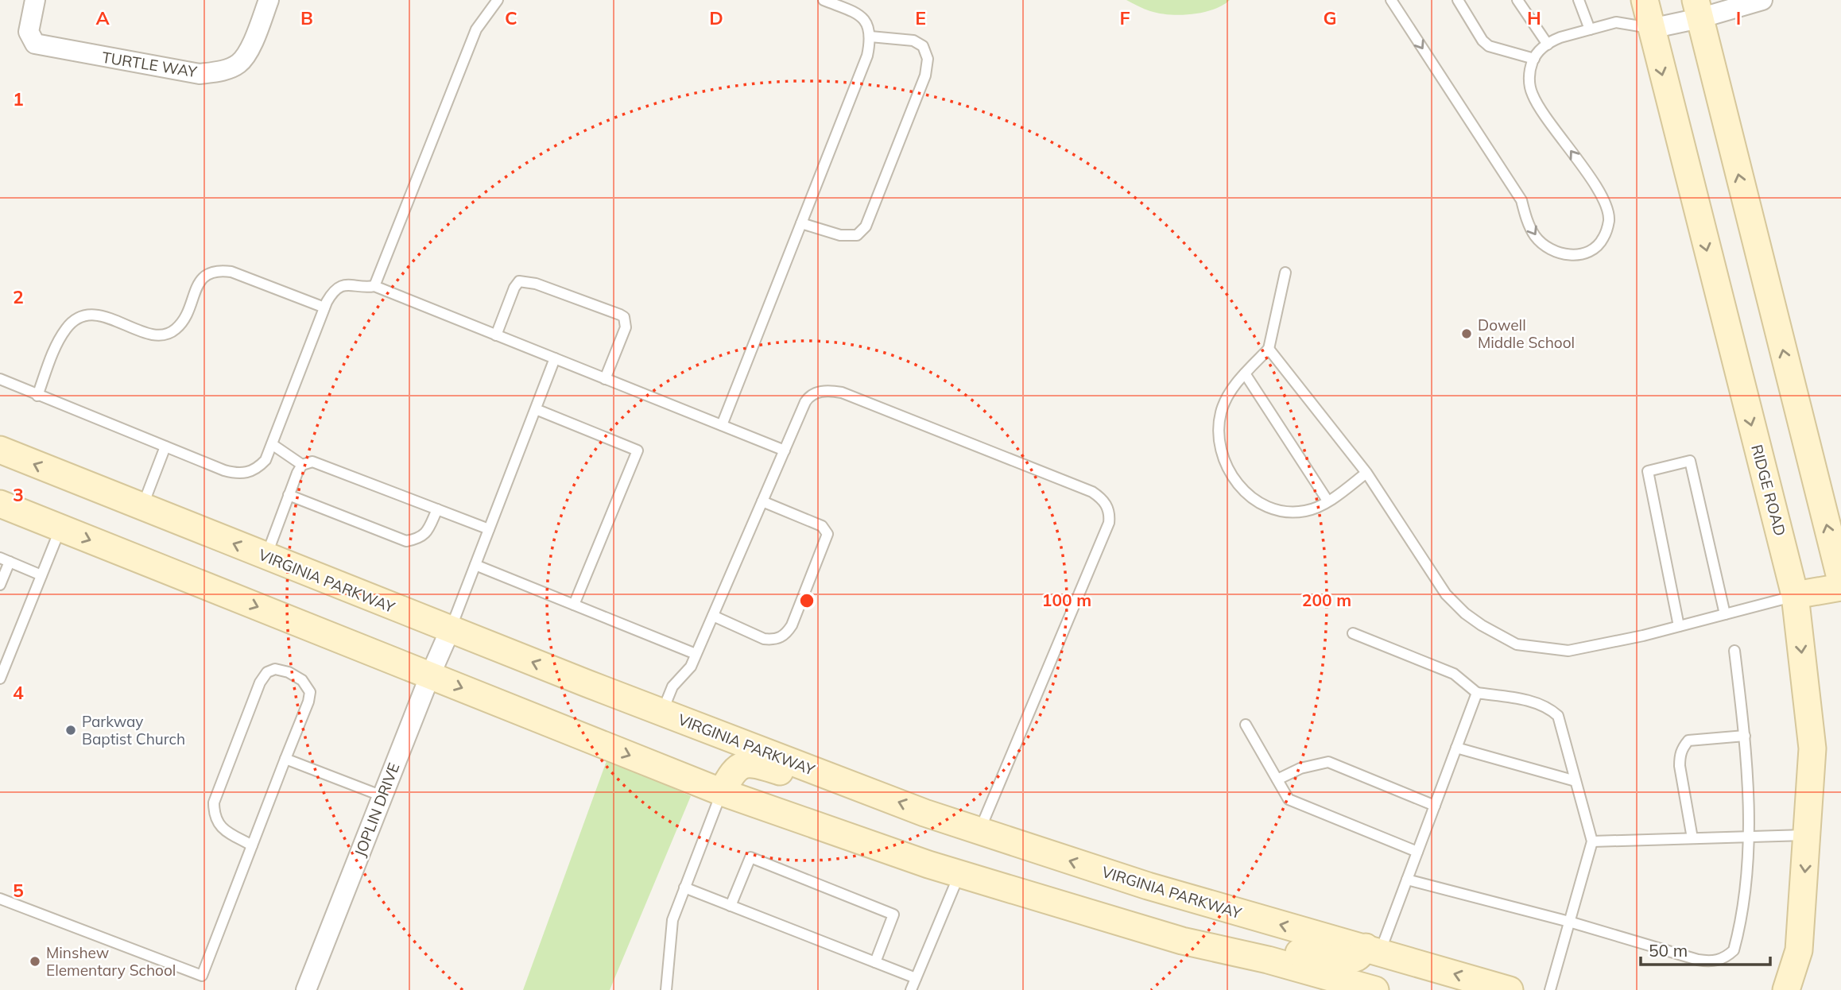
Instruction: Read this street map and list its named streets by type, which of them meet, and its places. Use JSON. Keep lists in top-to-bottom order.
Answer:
{
  "streets": {
    "main road": ["RIDGE ROAD", "VIRGINIA PARKWAY"],
    "street": ["TURTLE WAY", "JOPLIN DRIVE"]
  },
  "crossings": [
    ["VIRGINIA PARKWAY", "JOPLIN DRIVE"]
  ],
  "places": ["Dowell Middle School", "Parkway Baptist Church", "Minshew Elementary School"],
  "scale_bar": "50 m",
  "grid": {
    "columns": [
      "A",
      "B",
      "C",
      "D",
      "E",
      "F",
      "G",
      "H",
      "I"
    ],
    "rows": [
      "1",
      "2",
      "3",
      "4",
      "5"
    ]
  },
  "rings": ["100 m", "200 m"]
}
